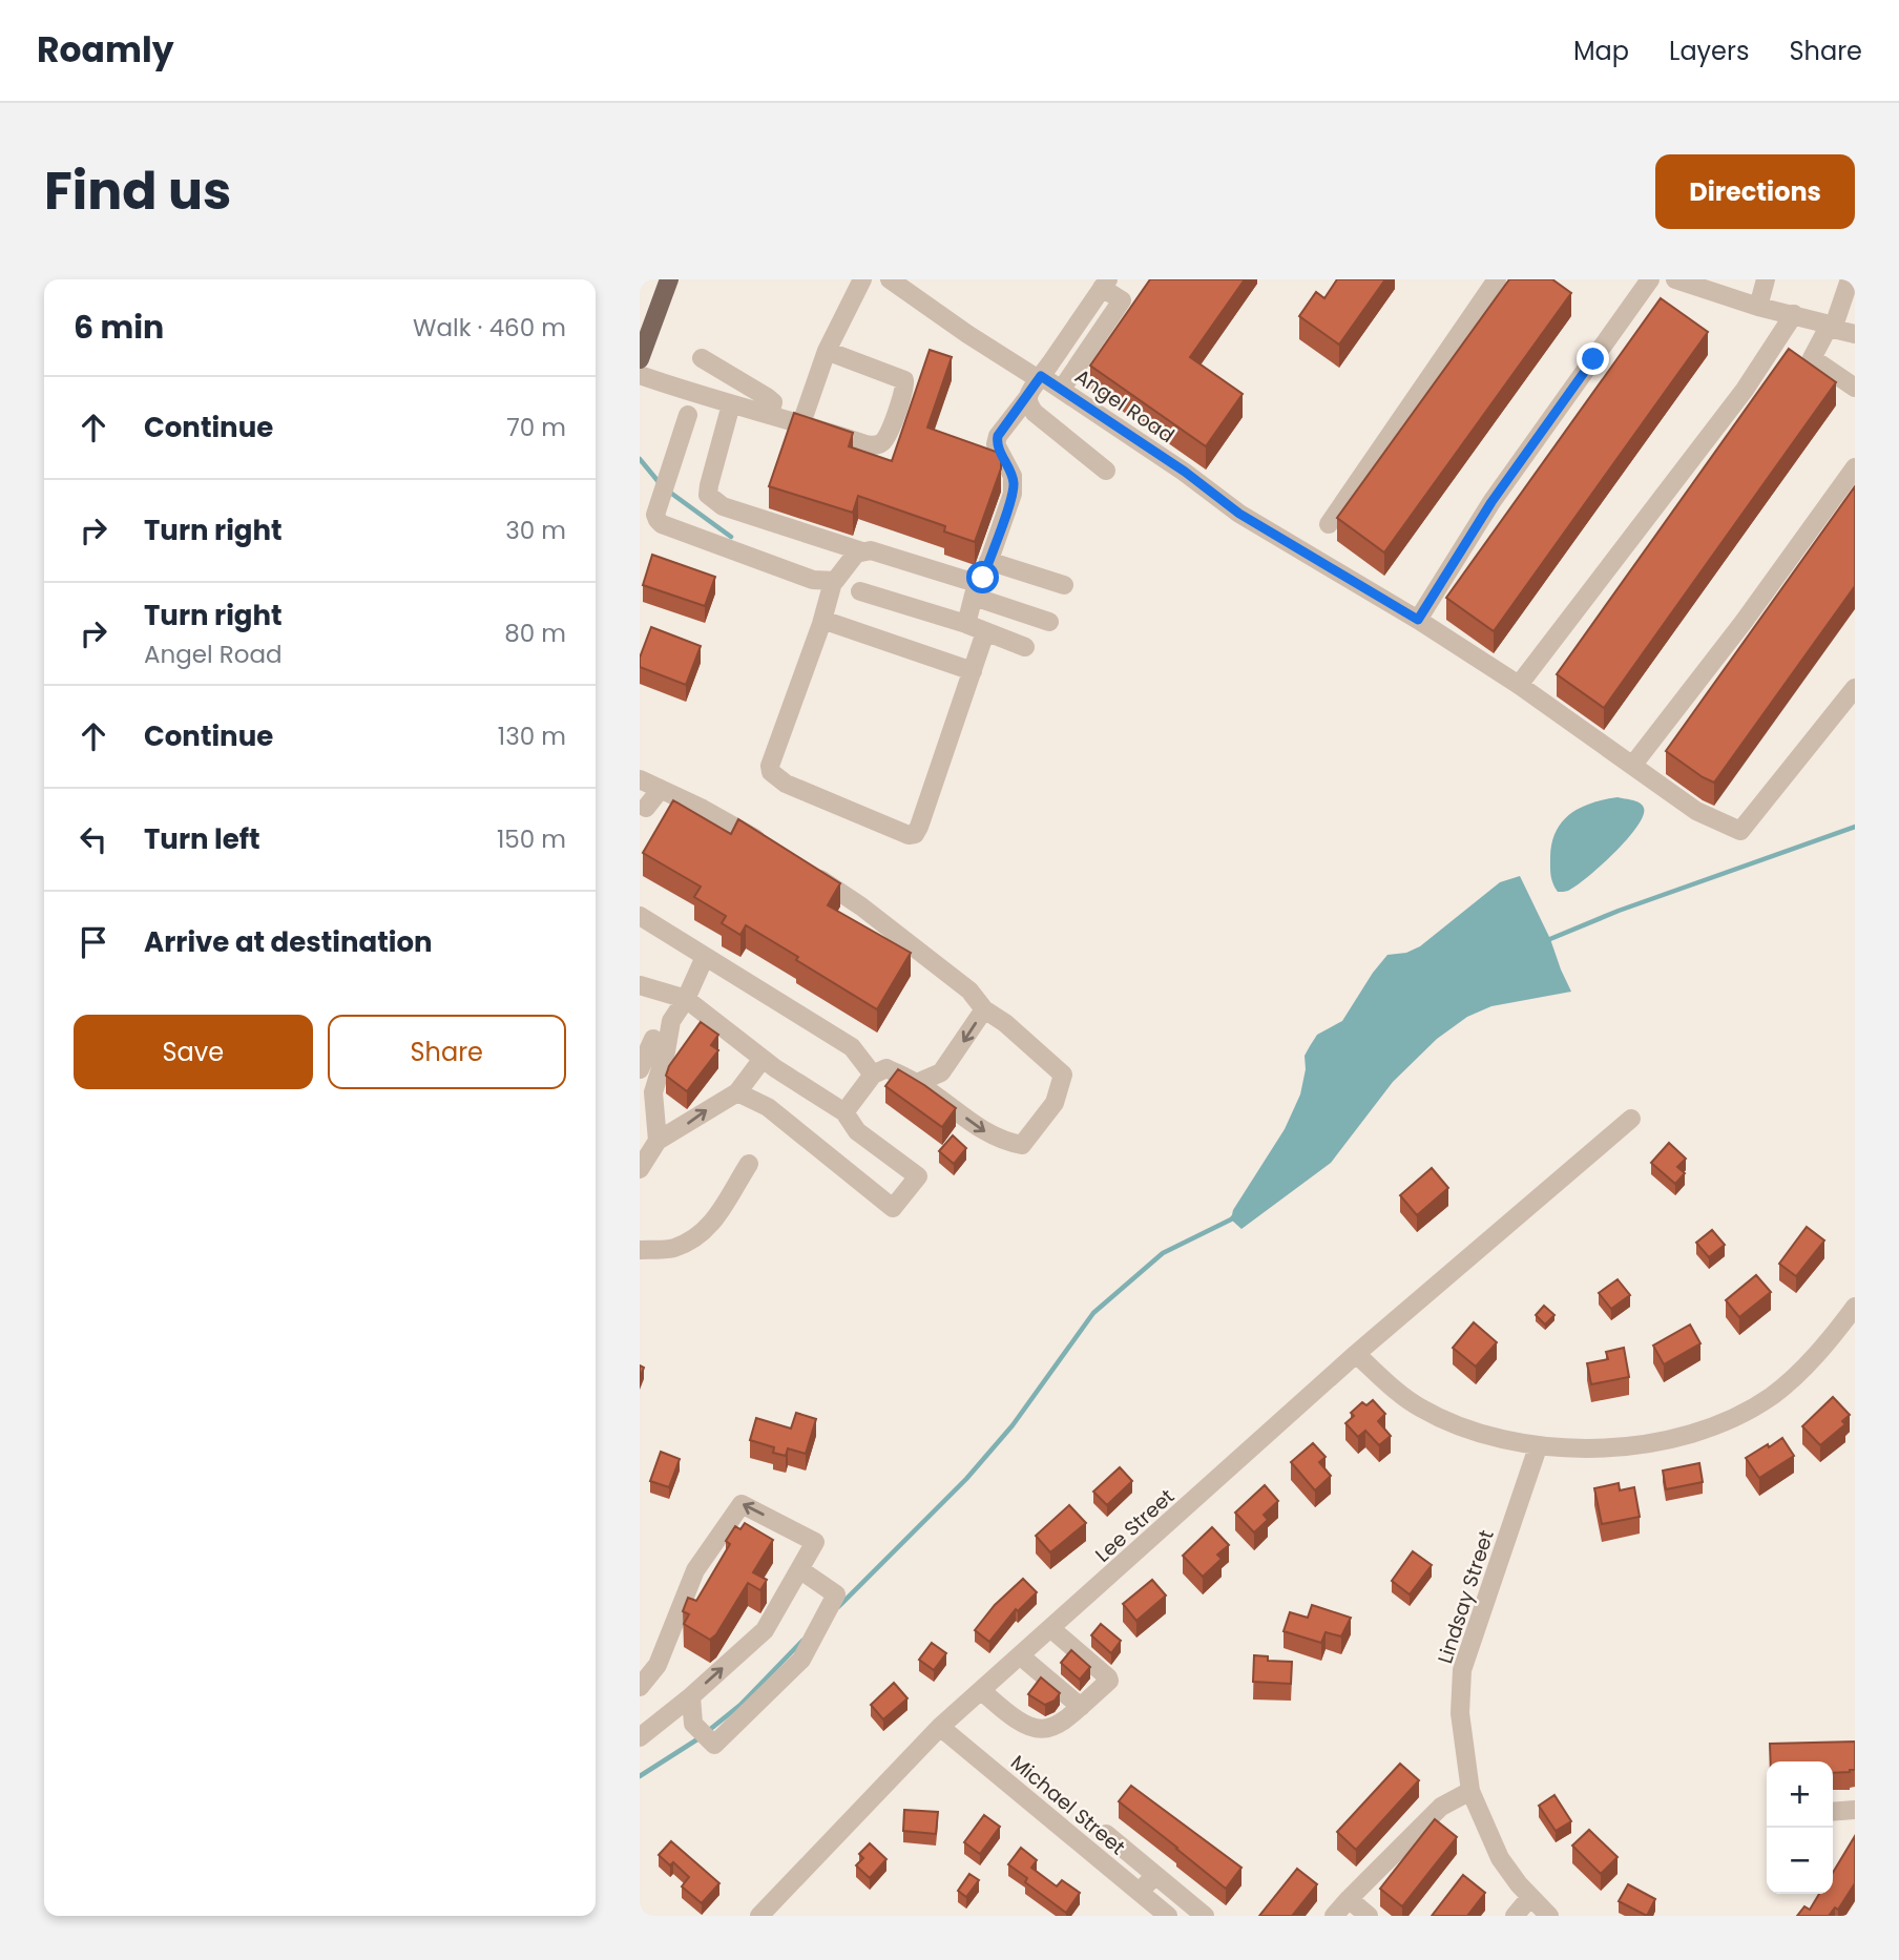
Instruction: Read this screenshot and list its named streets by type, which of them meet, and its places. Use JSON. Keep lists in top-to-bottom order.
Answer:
{
  "streets": {
    "street": [
      "Angel Road",
      "Lee Street",
      "Lindsay Street",
      "Michael Street"
    ]
  },
  "crossings": [
    ["Lee Street", "Michael Street"]
  ],
  "page": {
    "header": "Roamly",
    "nav": ["Map", "Layers", "Share"],
    "title": "Find us",
    "buttons": [
      "Directions",
      ["Save", "Share"]
    ],
    "heading": ["6 min", "Walk · 460 m"],
    "list": [
      ["Continue", "70 m"],
      ["Turn right", "30 m"],
      ["Turn right", "Angel Road", "80 m"],
      ["Continue", "130 m"],
      ["Turn left", "150 m"],
      "Arrive at destination"
    ],
    "map_buttons": ["+", "−"]
  }
}
